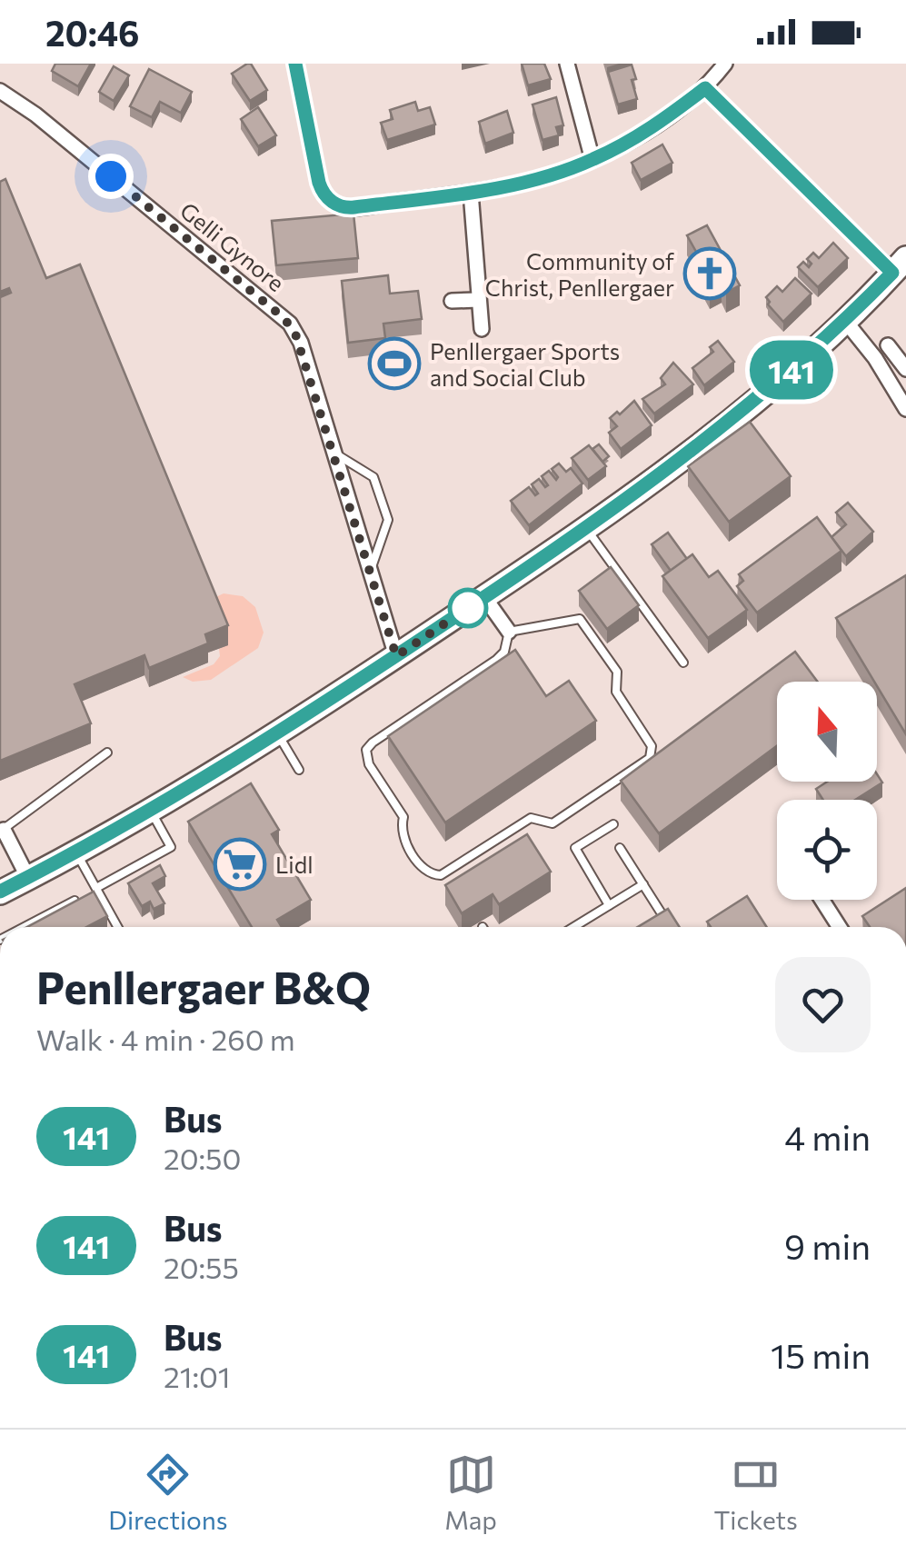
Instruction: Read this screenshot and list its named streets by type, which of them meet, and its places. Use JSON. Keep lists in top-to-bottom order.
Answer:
{
  "streets": {
    "street": ["Gelli Gynore"]
  },
  "places": {
    "church": ["Community of Christ, Penllergaer"],
    "sports": ["Penllergaer Sports and Social Club"],
    "supermarket": ["Lidl"]
  },
  "lines": ["bus line 141"],
  "north": "top",
  "page": {
    "status": "20:46",
    "on_map": "141",
    "heading": ["Penllergaer B&Q", "Walk · 4 min · 260 m"],
    "list": [
      {
        "mark": "141",
        "name": "Bus",
        "note": "20:50",
        "value": "4 min"
      },
      {
        "mark": "141",
        "name": "Bus",
        "note": "20:55",
        "value": "9 min"
      },
      {
        "mark": "141",
        "name": "Bus",
        "note": "21:01",
        "value": "15 min"
      }
    ],
    "tabs": ["Directions", "Map", "Tickets"]
  }
}
